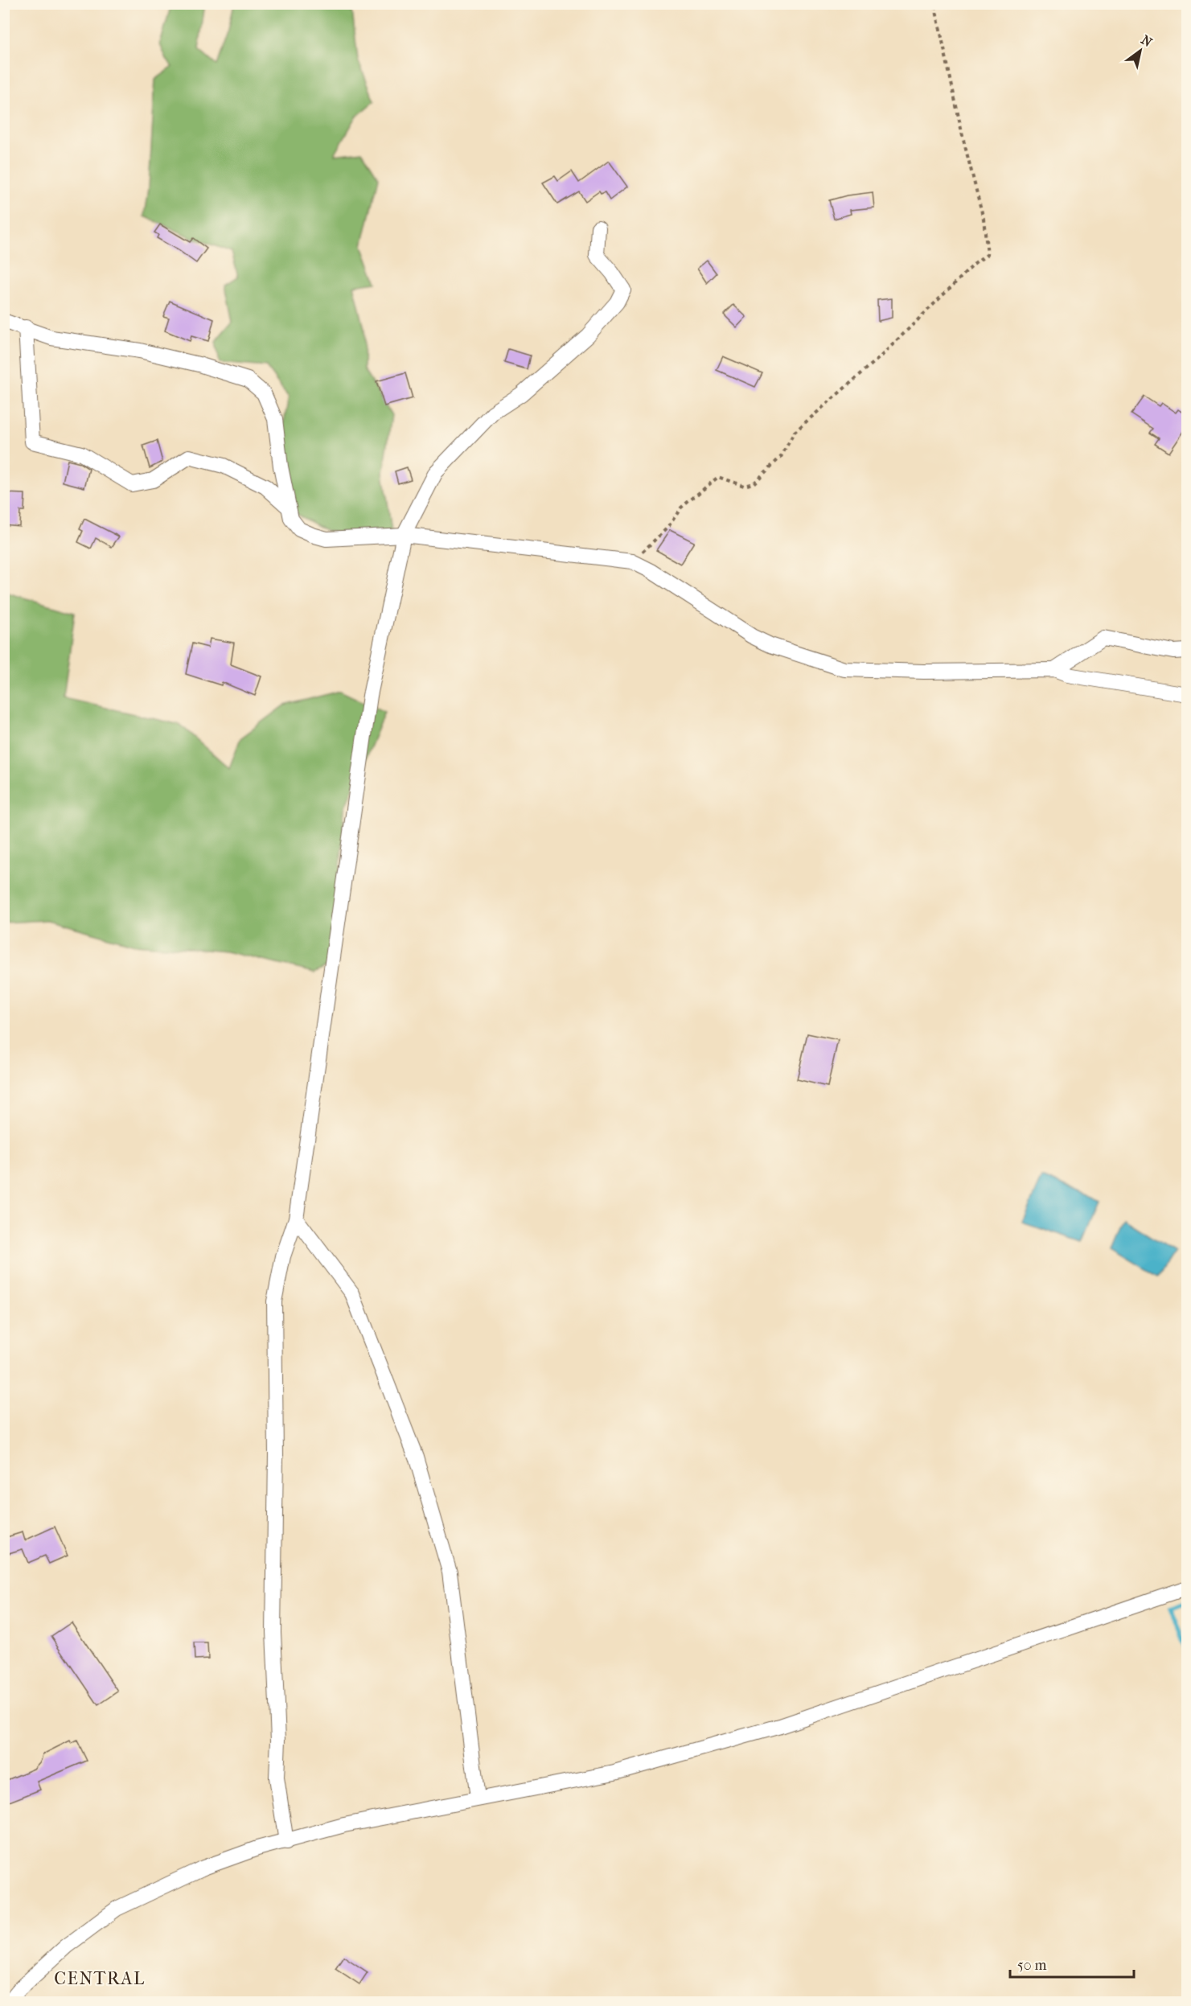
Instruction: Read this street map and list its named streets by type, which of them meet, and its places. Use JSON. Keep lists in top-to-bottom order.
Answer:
{
  "districts": ["CENTRAL"],
  "scale_bar": "50 m",
  "north": "top right"
}
